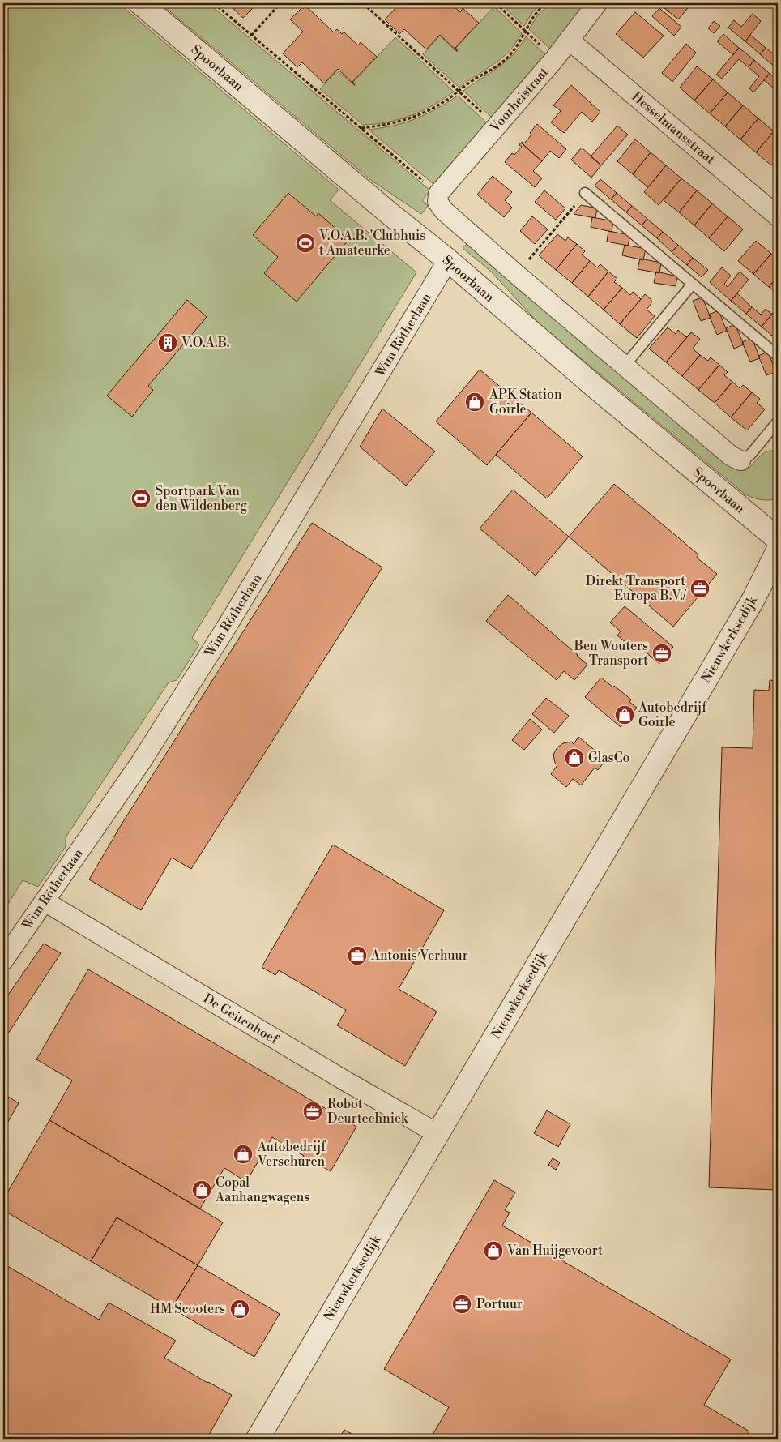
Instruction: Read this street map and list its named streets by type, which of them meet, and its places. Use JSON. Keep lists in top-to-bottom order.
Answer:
{
  "streets": {
    "street": [
      "Spoorbaan",
      "Voorheistraat",
      "Hesselmansstraat",
      "Wim Rötherlaan",
      "Nieuwkerksedijk",
      "De Geitenhoef"
    ]
  },
  "crossings": [
    ["Spoorbaan", "Wim Rötherlaan"],
    ["Voorheistraat", "Hesselmansstraat"],
    ["Wim Rötherlaan", "De Geitenhoef"],
    ["Nieuwkerksedijk", "De Geitenhoef"]
  ],
  "places": {
    "sports": ["V.O.A.B. 'Clubhuis t Amateurke", "Sportpark Van den Wildenberg"],
    "building": ["V.O.A.B."],
    "shop": [
      "APK Station Goirle",
      "Autobedrijf Goirle",
      "GlasCo",
      "Autobedrijf Verschuren",
      "Copal Aanhangwagens",
      "Van Huijgevoort",
      "HM Scooters"
    ],
    "office": [
      "Direkt Transport Europa B.V./",
      "Ben Wouters Transport",
      "Antonis Verhuur",
      "Robot Deurtechniek",
      "Portuur"
    ]
  }
}
